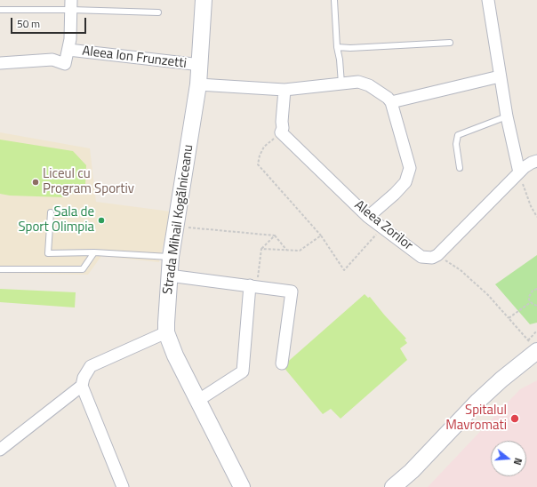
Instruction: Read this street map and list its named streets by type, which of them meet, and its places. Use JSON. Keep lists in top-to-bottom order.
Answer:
{
  "streets": {
    "street": ["Aleea Ion Frunzetti", "Strada Mihail Kogălniceanu", "Aleea Zorilor"]
  },
  "crossings": [
    ["Aleea Ion Frunzetti", "Strada Mihail Kogălniceanu"]
  ],
  "places": ["Liceul cu Program Sportiv", "Sala de Sport Olimpia", "Spitalul Mavromati"],
  "scale_bar": "50 m",
  "north": "right"
}
